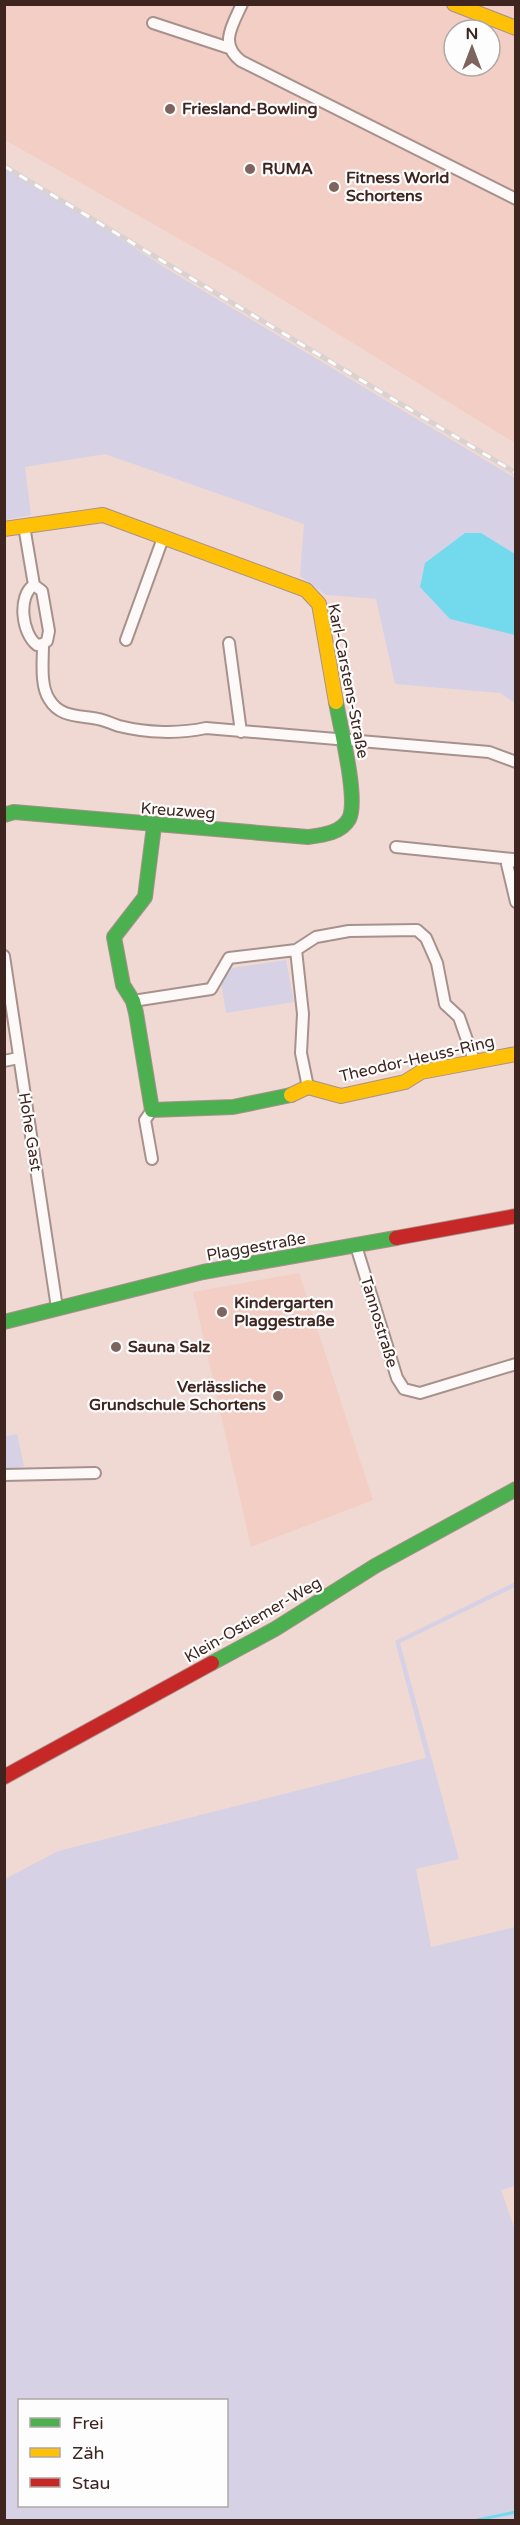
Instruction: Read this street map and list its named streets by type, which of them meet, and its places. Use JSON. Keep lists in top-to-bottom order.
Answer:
{
  "streets": {
    "street": [
      "Karl-Carstens-Straße",
      "Kreuzweg",
      "Theodor-Heuss-Ring",
      "Hohe Gast",
      "Plaggestraße",
      "Tannostraße",
      "Klein-Ostiemer-Weg"
    ]
  },
  "crossings": [
    ["Karl-Carstens-Straße", "Kreuzweg"],
    ["Hohe Gast", "Plaggestraße"],
    ["Plaggestraße", "Tannostraße"]
  ],
  "places": [
    "Friesland-Bowling",
    "RUMA",
    "Fitness World Schortens",
    "Kindergarten Plaggestraße",
    "Sauna Salz",
    "Verlässliche Grundschule Schortens"
  ],
  "legend": ["Frei", "Zäh", "Stau"],
  "north": "top"
}
